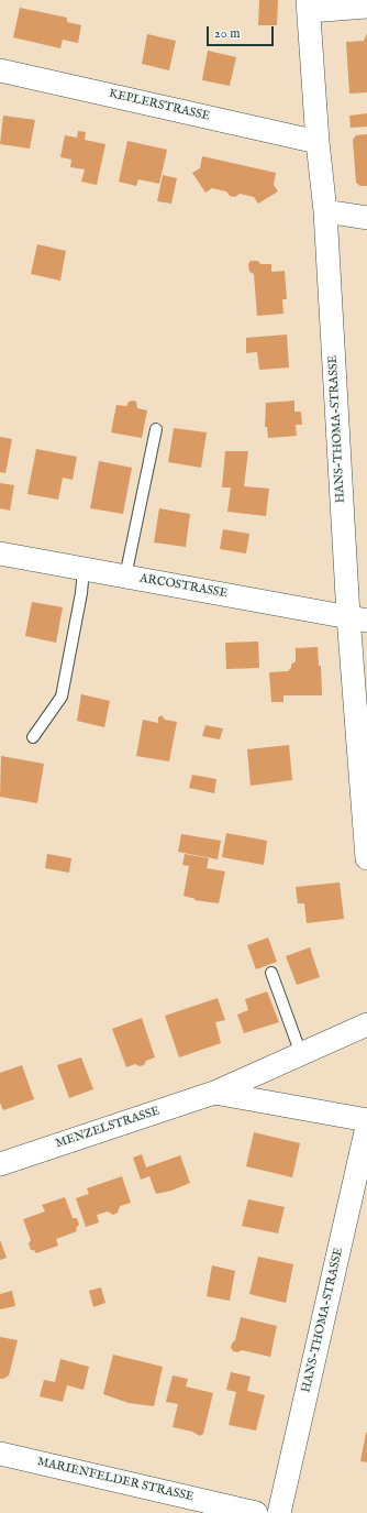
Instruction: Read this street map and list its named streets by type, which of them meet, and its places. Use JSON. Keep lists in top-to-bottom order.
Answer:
{
  "streets": {
    "street": [
      "KEPLERSTRASSE",
      "HANS-THOMA-STRASSE",
      "ARCOSTRASSE",
      "MENZELSTRASSE",
      "MARIENFELDER STRASSE"
    ]
  },
  "crossings": [
    ["KEPLERSTRASSE", "HANS-THOMA-STRASSE"],
    ["HANS-THOMA-STRASSE", "ARCOSTRASSE"]
  ],
  "scale_bar": "20 m"
}
